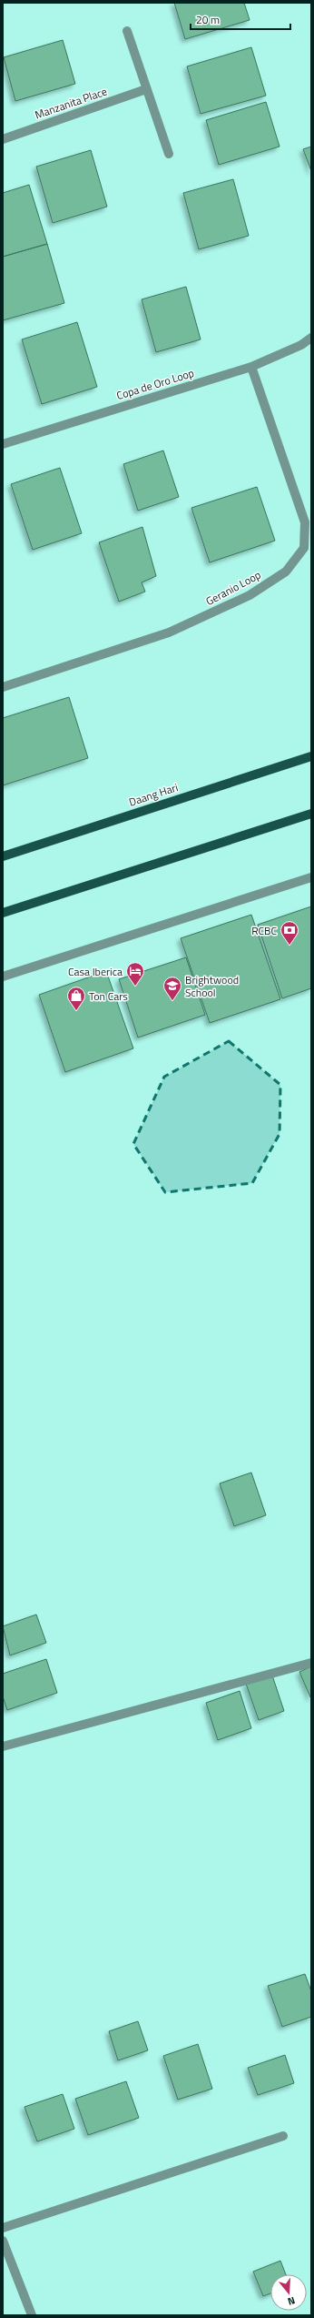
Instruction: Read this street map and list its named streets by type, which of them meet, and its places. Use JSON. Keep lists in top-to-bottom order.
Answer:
{
  "streets": {
    "main road": ["Daang Hari"],
    "street": ["Manzanita Place", "Copa de Oro Loop", "Geranio Loop"]
  },
  "crossings": [
    ["Copa de Oro Loop", "Geranio Loop"]
  ],
  "places": {
    "bank": ["RCBC"],
    "hotel": ["Casa Iberica"],
    "school or university": ["Brightwood School"],
    "shop": ["Ton Cars"]
  },
  "scale_bar": "20 m",
  "north": "bottom"
}
